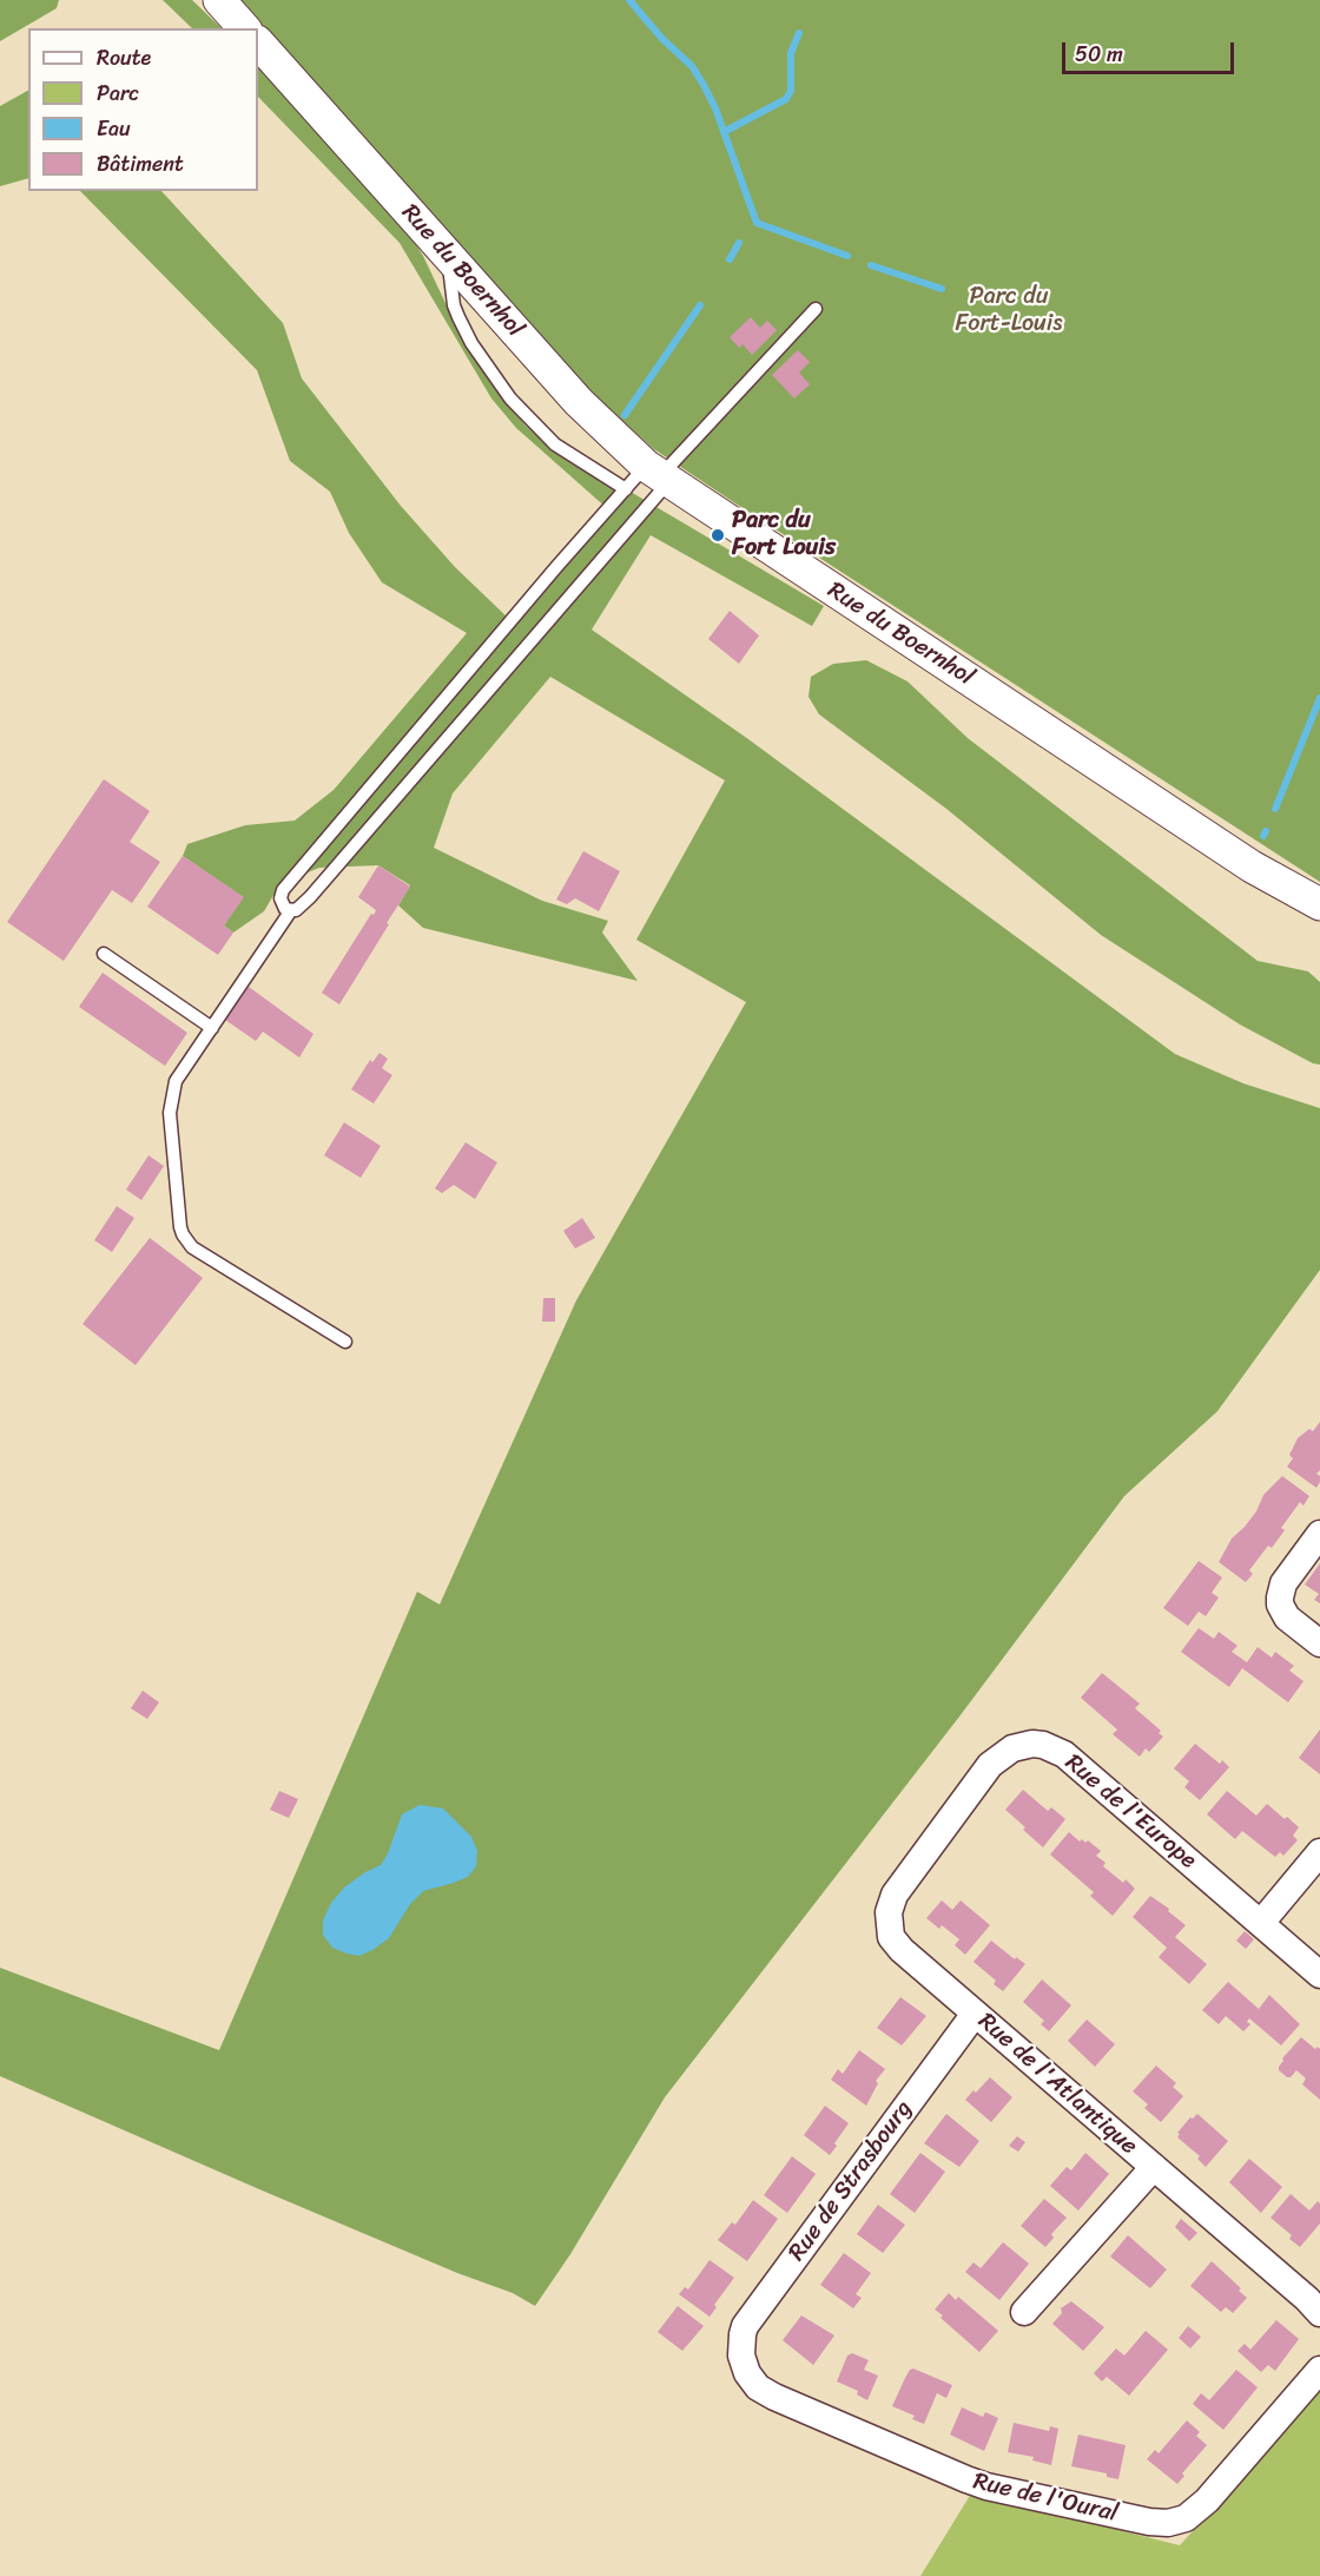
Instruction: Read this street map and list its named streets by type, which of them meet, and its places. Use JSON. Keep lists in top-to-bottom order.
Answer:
{
  "streets": {
    "street": [
      "Rue du Boernhol",
      "Rue de l'Europe",
      "Rue de l'Atlantique",
      "Rue de Strasbourg",
      "Rue de l'Oural"
    ]
  },
  "crossings": [
    ["Rue de l'Europe", "Rue de l'Atlantique"],
    ["Rue de l'Atlantique", "Rue de Strasbourg"],
    ["Rue de Strasbourg", "Rue de l'Oural"]
  ],
  "parks": ["Parc du Fort-Louis"],
  "places": ["Parc du Fort Louis"],
  "legend": [
    "Route",
    "Parc",
    "Eau",
    "Bâtiment"
  ],
  "scale_bar": "50 m"
}
